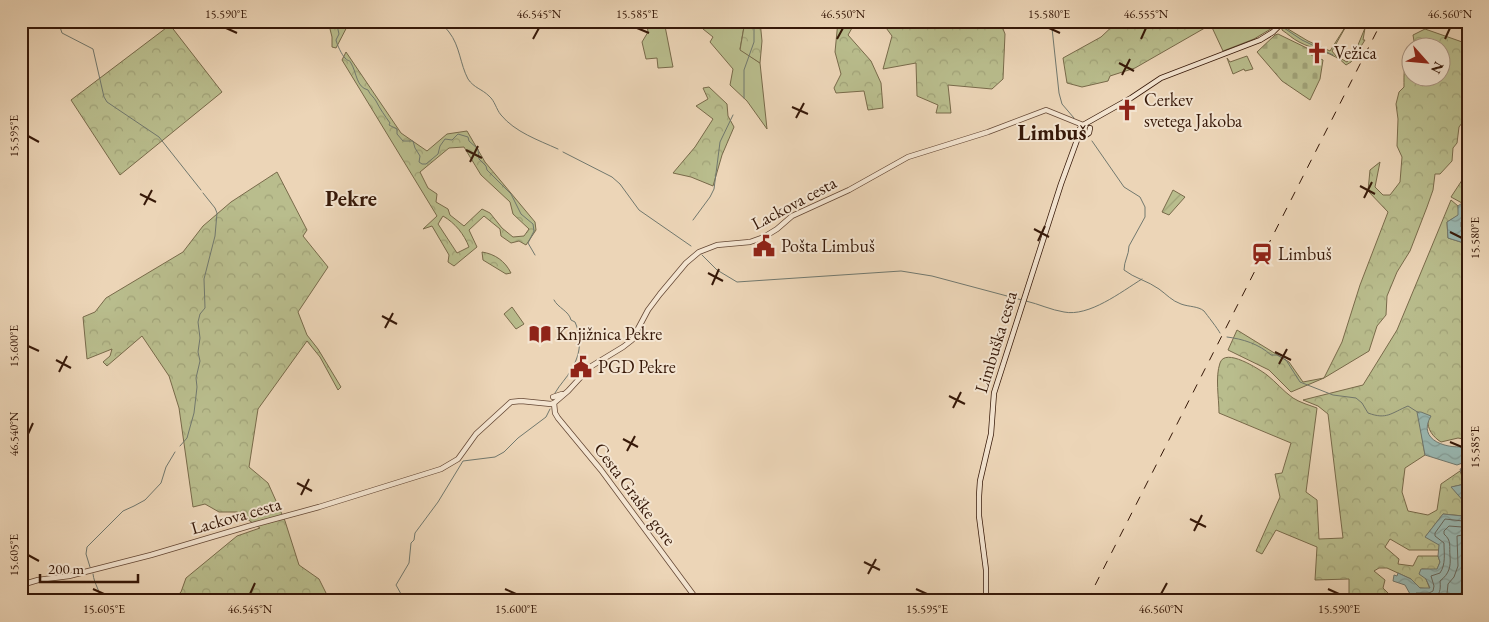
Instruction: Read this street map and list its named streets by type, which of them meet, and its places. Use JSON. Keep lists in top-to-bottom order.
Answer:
{
  "streets": {
    "street": ["Lackova cesta", "Limbuška cesta", "Cesta Graške gore"]
  },
  "crossings": [
    ["Lackova cesta", "Cesta Graške gore"]
  ],
  "districts": ["Limbuš", "Pekre"],
  "places": {
    "church": ["Vežica", "Cerkev svetega Jakoba"],
    "public building": ["Pošta Limbuš", "PGD Pekre"],
    "station": ["Limbuš"],
    "library": ["Knjižnica Pekre"]
  },
  "scale_bar": "200 m",
  "north": "bottom right",
  "coordinates": [
    "15.590°E",
    "46.545°N",
    "15.585°E",
    "46.550°N",
    "15.580°E",
    "46.555°N",
    "46.560°N",
    "15.595°E",
    "15.600°E",
    "46.540°N",
    "15.605°E"
  ]
}
